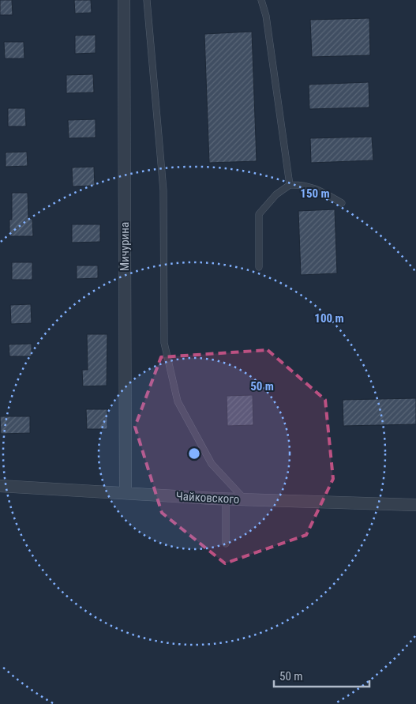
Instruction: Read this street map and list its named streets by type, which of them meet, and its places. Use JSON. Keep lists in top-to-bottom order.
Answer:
{
  "streets": {
    "street": ["Мичурина", "Чайковского"]
  },
  "crossings": [
    ["Мичурина", "Чайковского"]
  ],
  "scale_bar": "50 m",
  "rings": ["150 m", "100 m", "50 m"]
}
